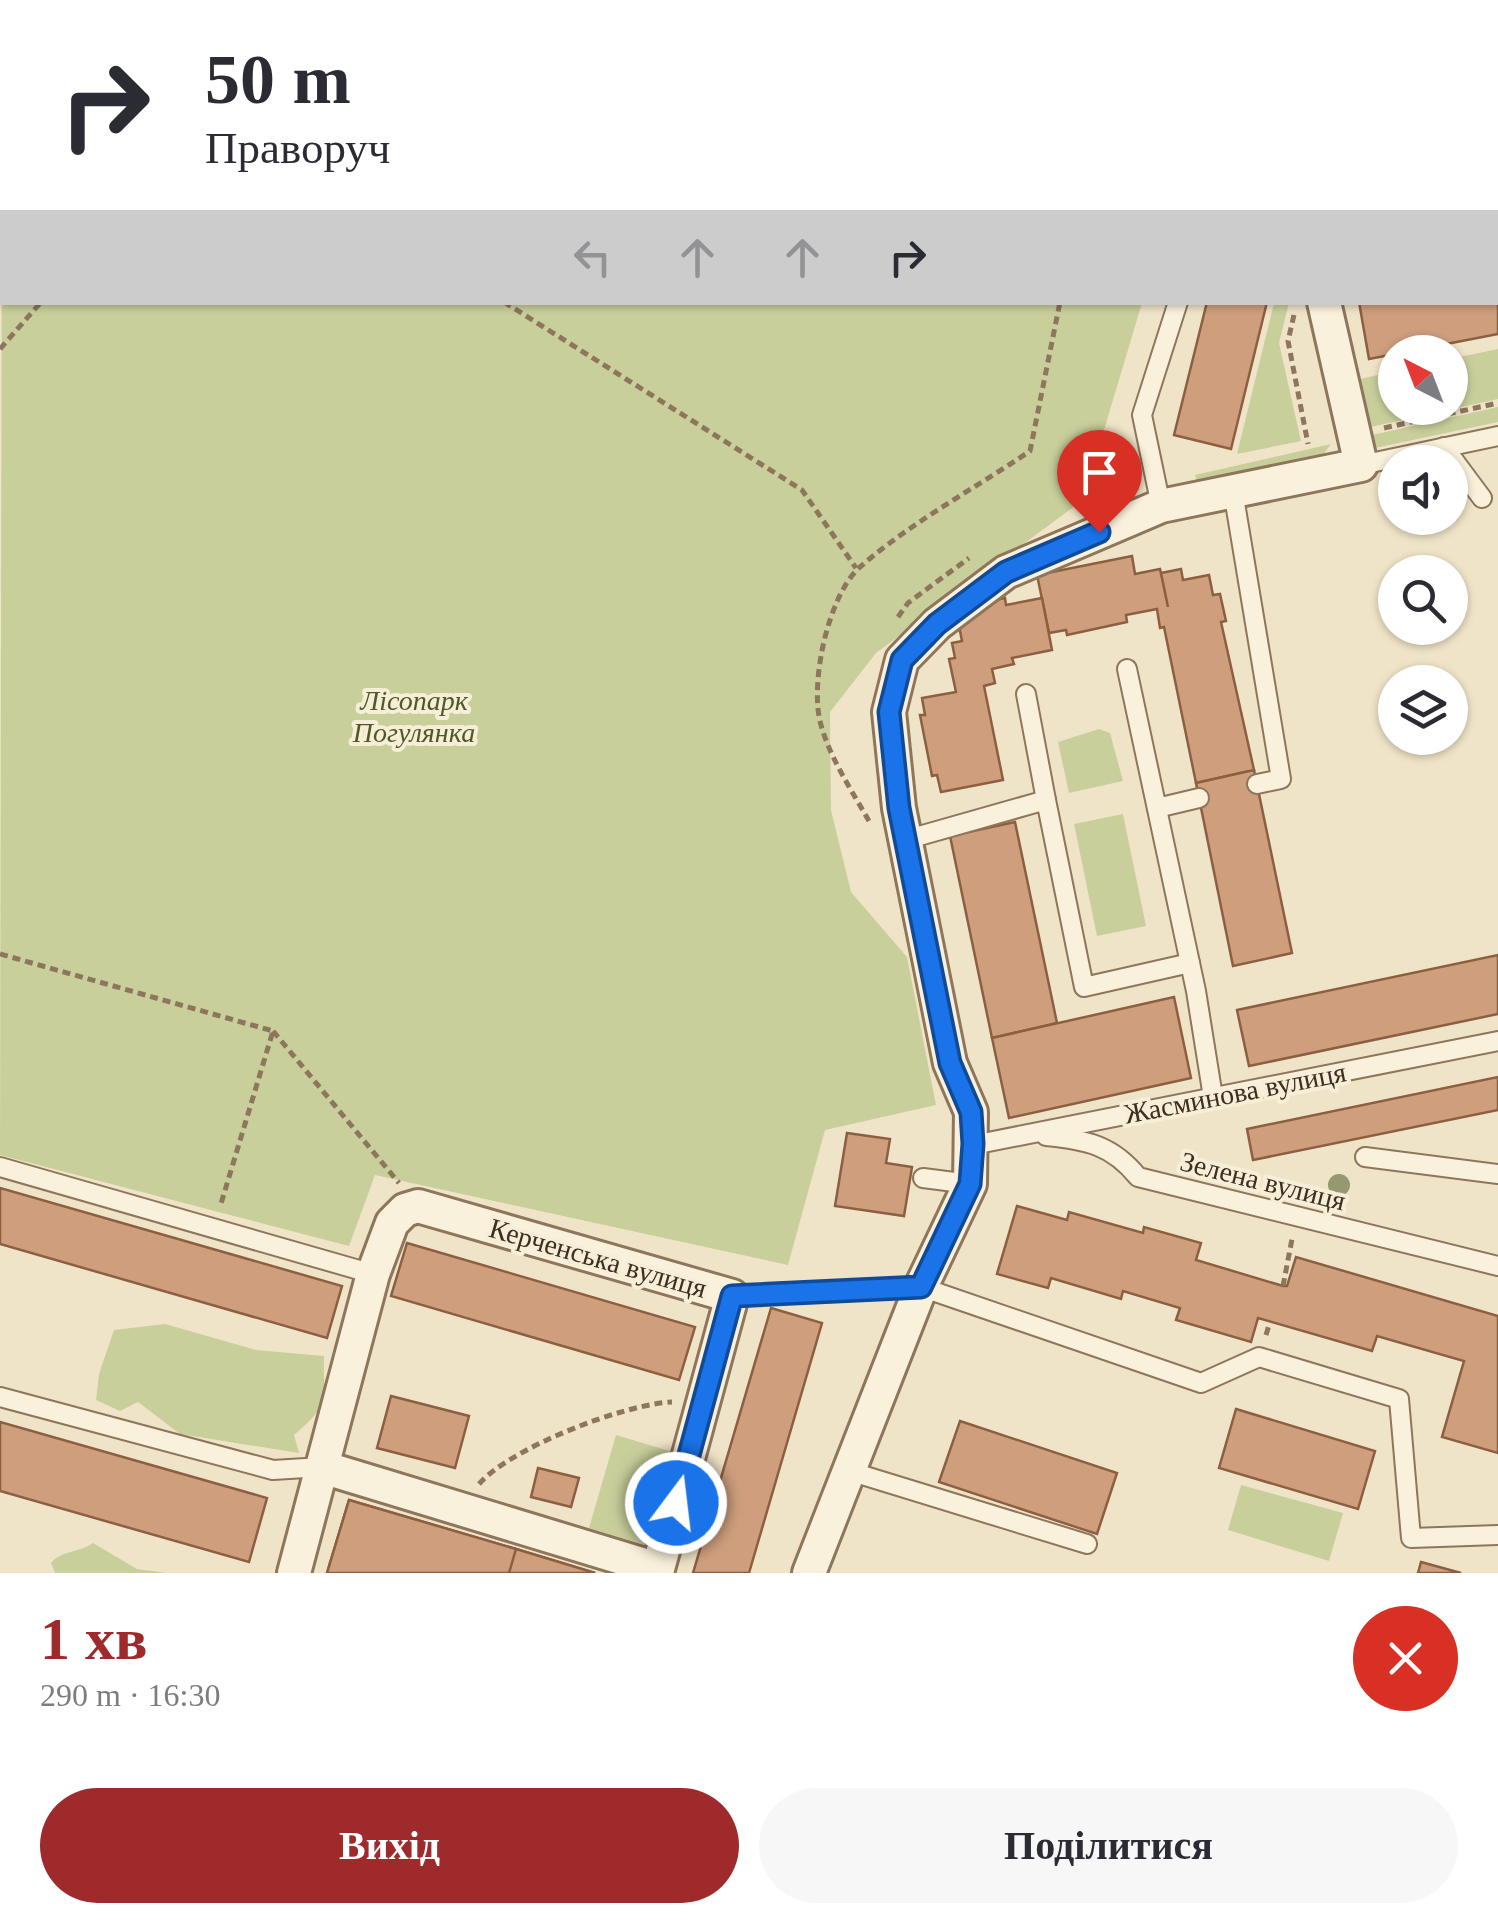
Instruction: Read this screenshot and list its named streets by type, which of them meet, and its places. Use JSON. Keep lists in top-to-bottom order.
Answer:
{
  "streets": {
    "street": ["Керченська вулиця"],
    "lane": ["Жасминова вулиця", "Зелена вулиця"]
  },
  "crossings": [
    ["Жасминова вулиця", "Зелена вулиця"]
  ],
  "parks": ["Лісопарк Погулянка"],
  "north": "top left",
  "page": {
    "turn": ["50 m", "Праворуч"],
    "heading": ["1 хв", "290 m · 16:30"],
    "buttons": ["Вихід", "Поділитися"]
  }
}
